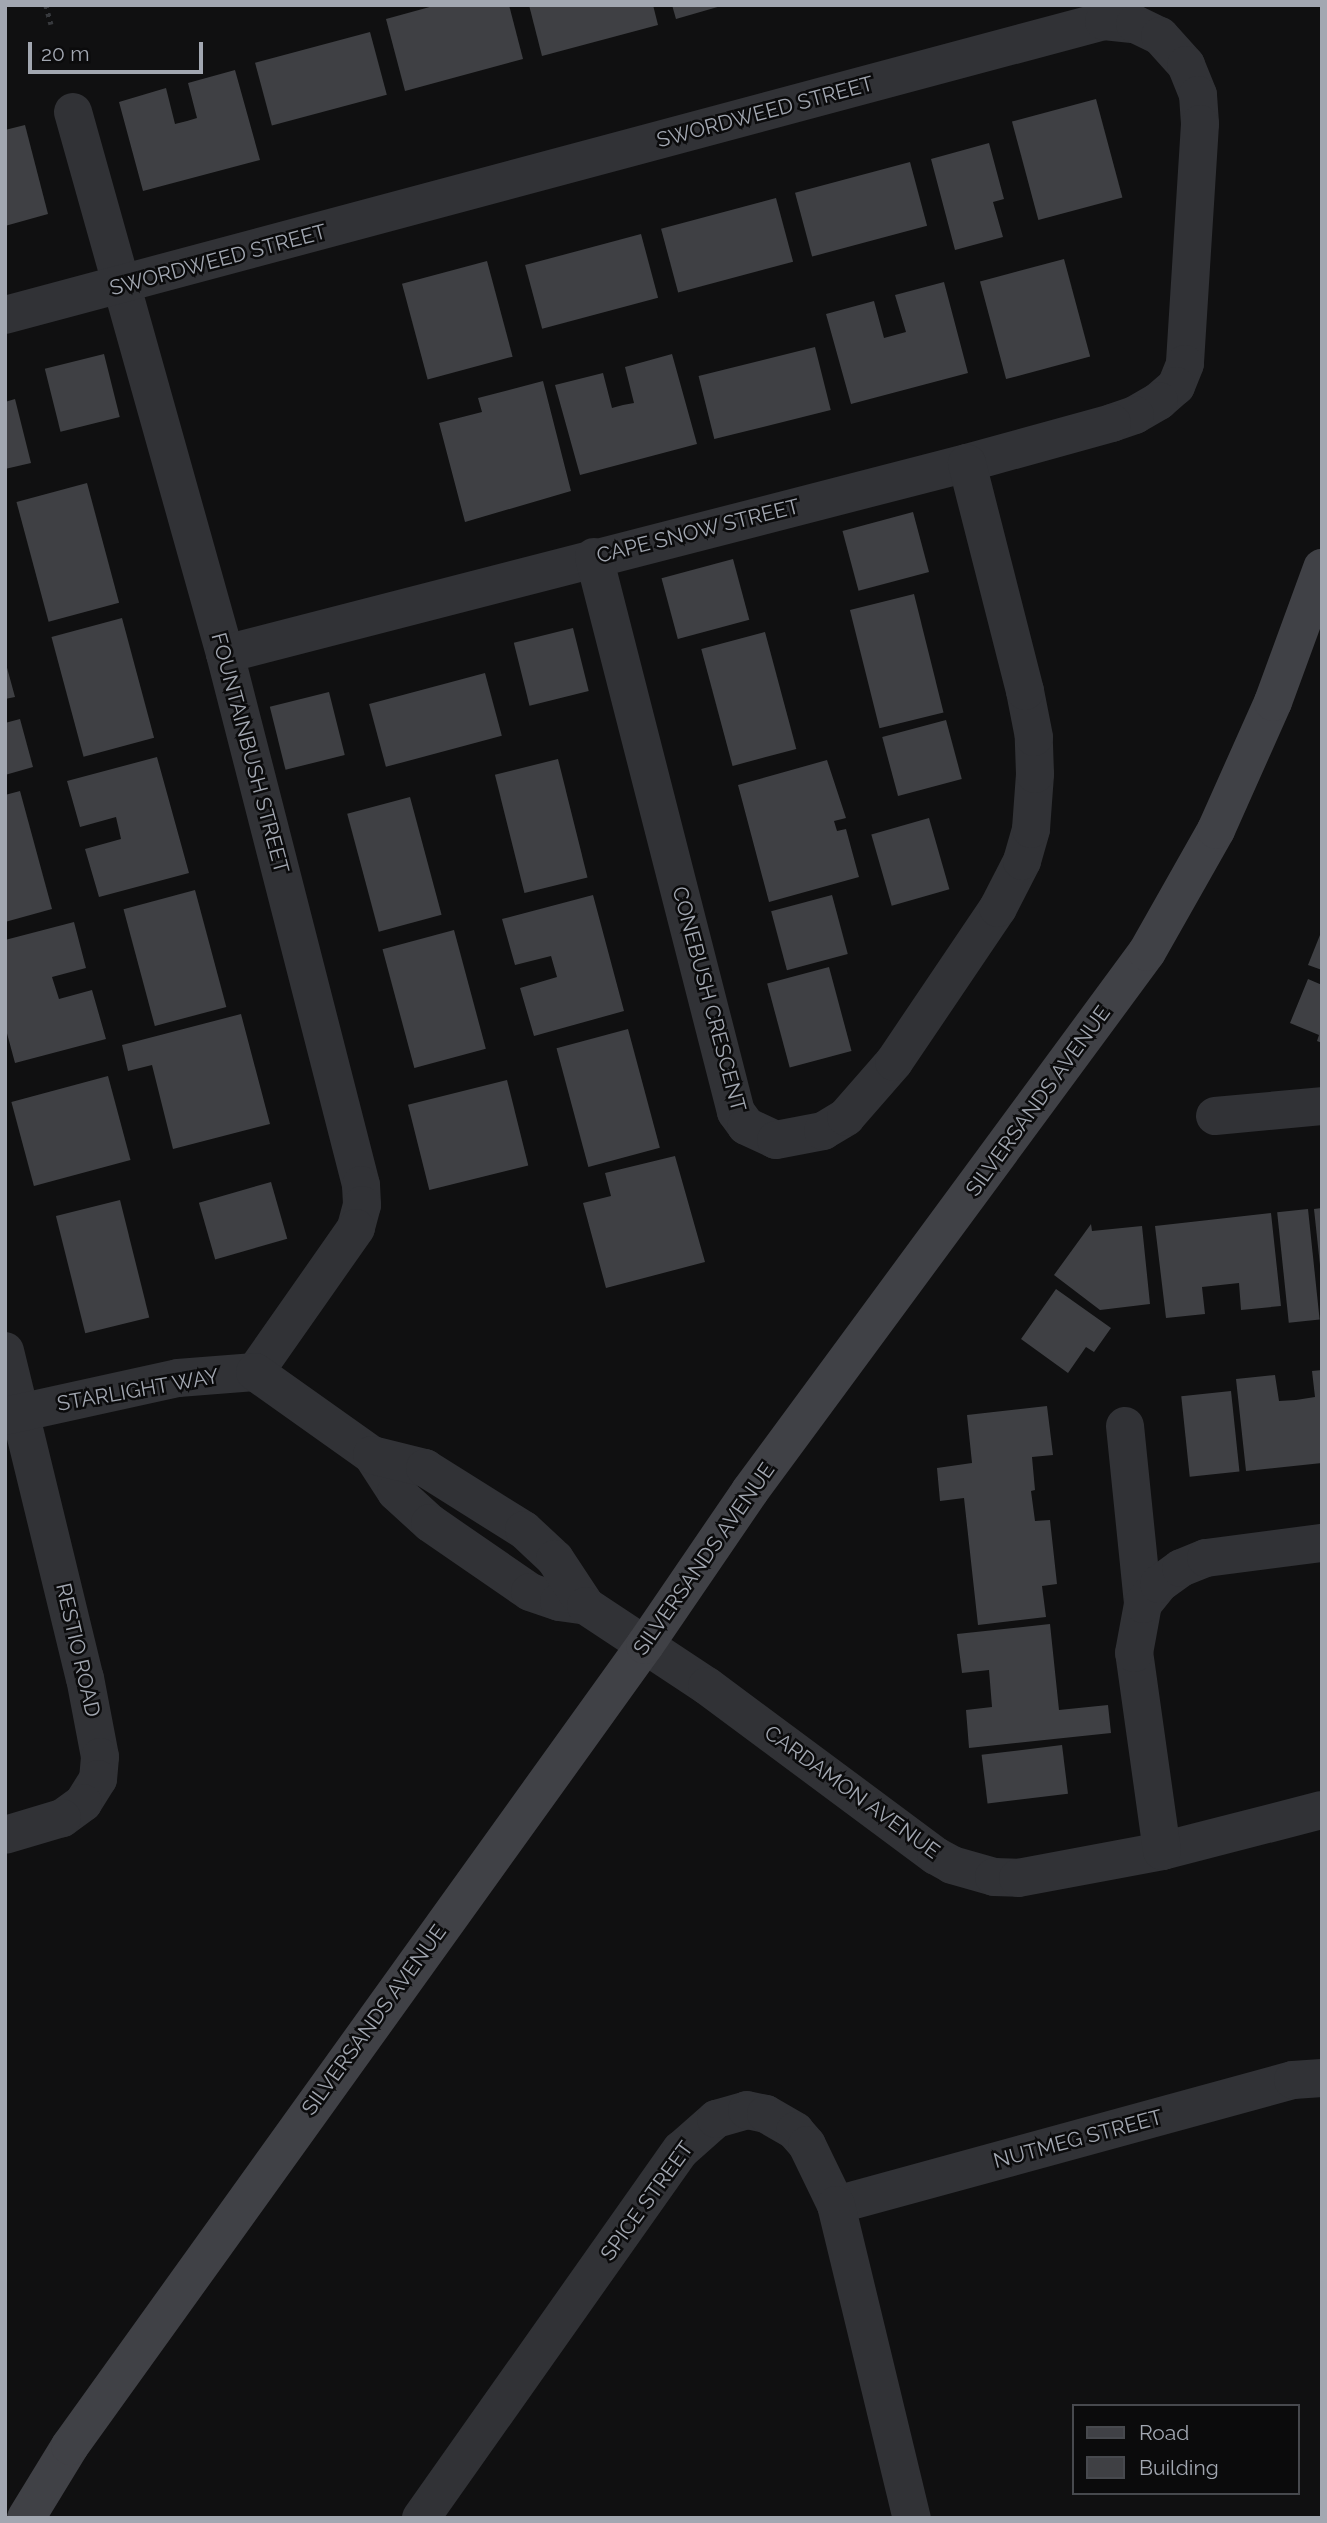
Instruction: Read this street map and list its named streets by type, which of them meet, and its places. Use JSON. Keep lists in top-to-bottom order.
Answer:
{
  "streets": {
    "street": [
      "SWORDWEED STREET",
      "CAPE SNOW STREET",
      "FOUNTAINBUSH STREET",
      "CONEBUSH CRESCENT",
      "SILVERSANDS AVENUE",
      "STARLIGHT WAY",
      "RESTIO ROAD",
      "CARDAMON AVENUE",
      "NUTMEG STREET",
      "SPICE STREET"
    ]
  },
  "crossings": [
    ["SWORDWEED STREET", "CAPE SNOW STREET"],
    ["SWORDWEED STREET", "FOUNTAINBUSH STREET"],
    ["CAPE SNOW STREET", "FOUNTAINBUSH STREET"],
    ["CAPE SNOW STREET", "CONEBUSH CRESCENT"],
    ["FOUNTAINBUSH STREET", "STARLIGHT WAY"],
    ["SILVERSANDS AVENUE", "CARDAMON AVENUE"],
    ["STARLIGHT WAY", "RESTIO ROAD"],
    ["NUTMEG STREET", "SPICE STREET"]
  ],
  "legend": ["Road", "Building"],
  "scale_bar": "20 m"
}
